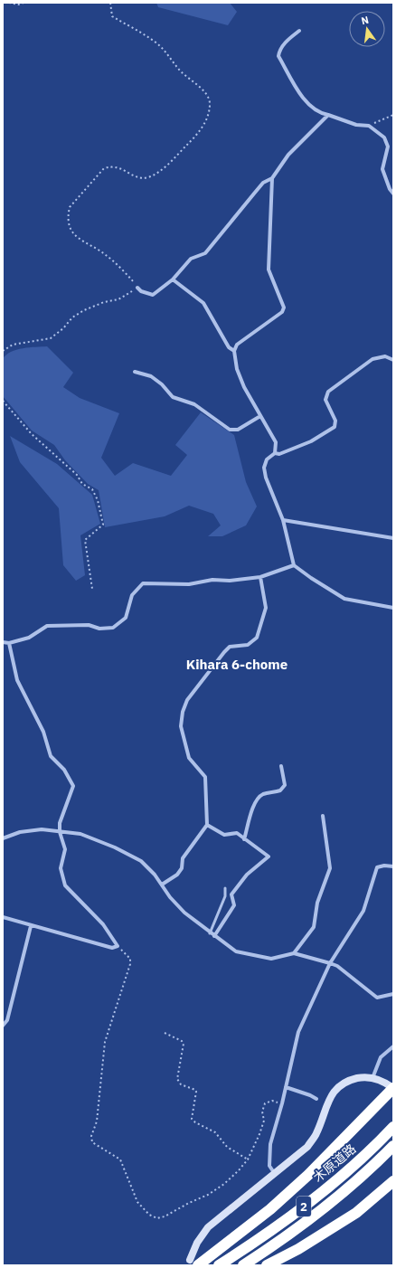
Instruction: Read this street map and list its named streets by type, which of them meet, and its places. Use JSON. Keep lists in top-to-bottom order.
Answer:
{
  "streets": {
    "highway": ["木原道路", "2"]
  },
  "districts": ["Kihara 6-chome"],
  "north": "top"
}
